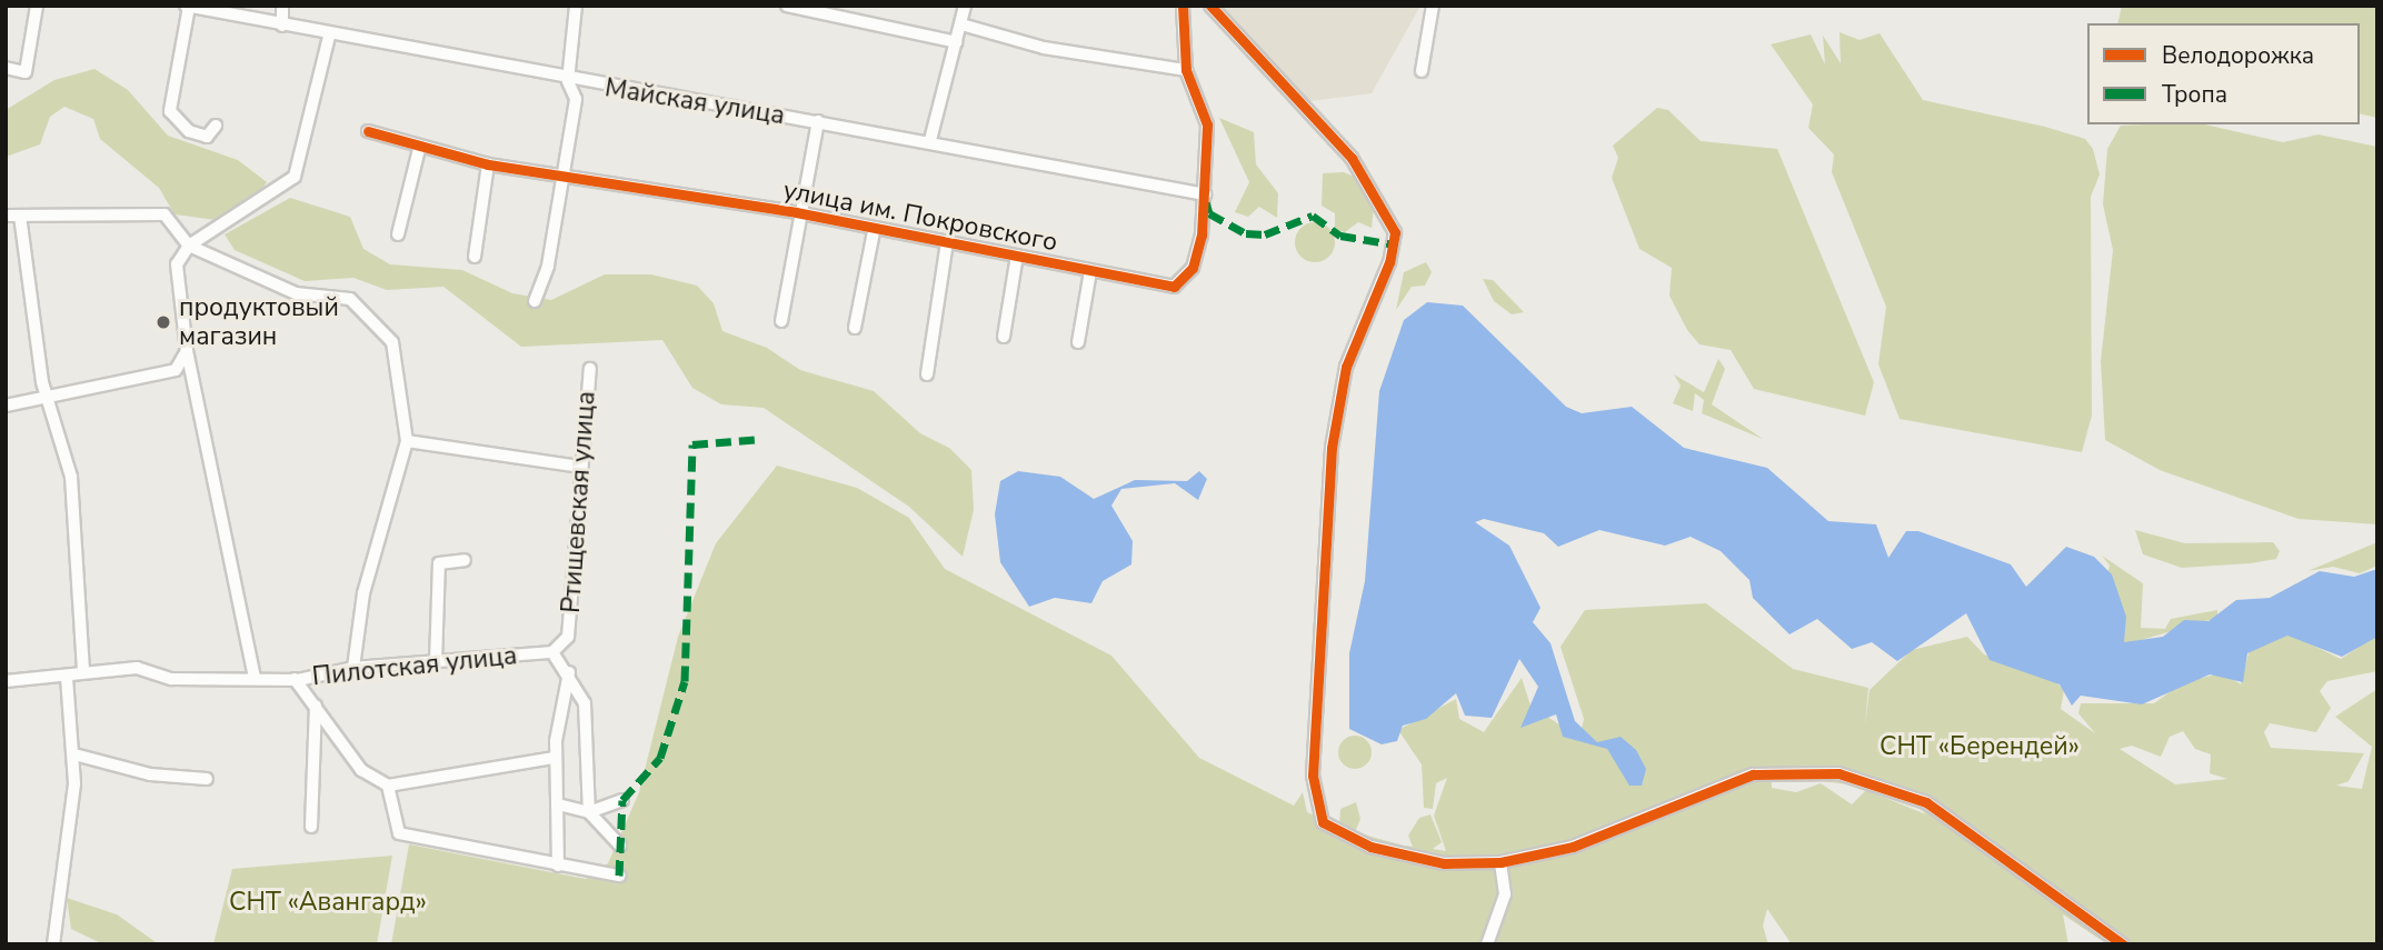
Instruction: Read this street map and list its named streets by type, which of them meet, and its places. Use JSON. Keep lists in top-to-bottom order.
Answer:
{
  "streets": {
    "street": [
      "Майская улица",
      "улица им. Покровского",
      "Ртищевская улица",
      "Пилотская улица"
    ]
  },
  "crossings": [
    ["Майская улица", "улица им. Покровского"],
    ["Ртищевская улица", "Пилотская улица"]
  ],
  "parks": ["СНТ «Берендей»", "СНТ «Авангард»"],
  "places": ["продуктовый магазин"],
  "legend": ["Велодорожка", "Тропа"]
}
